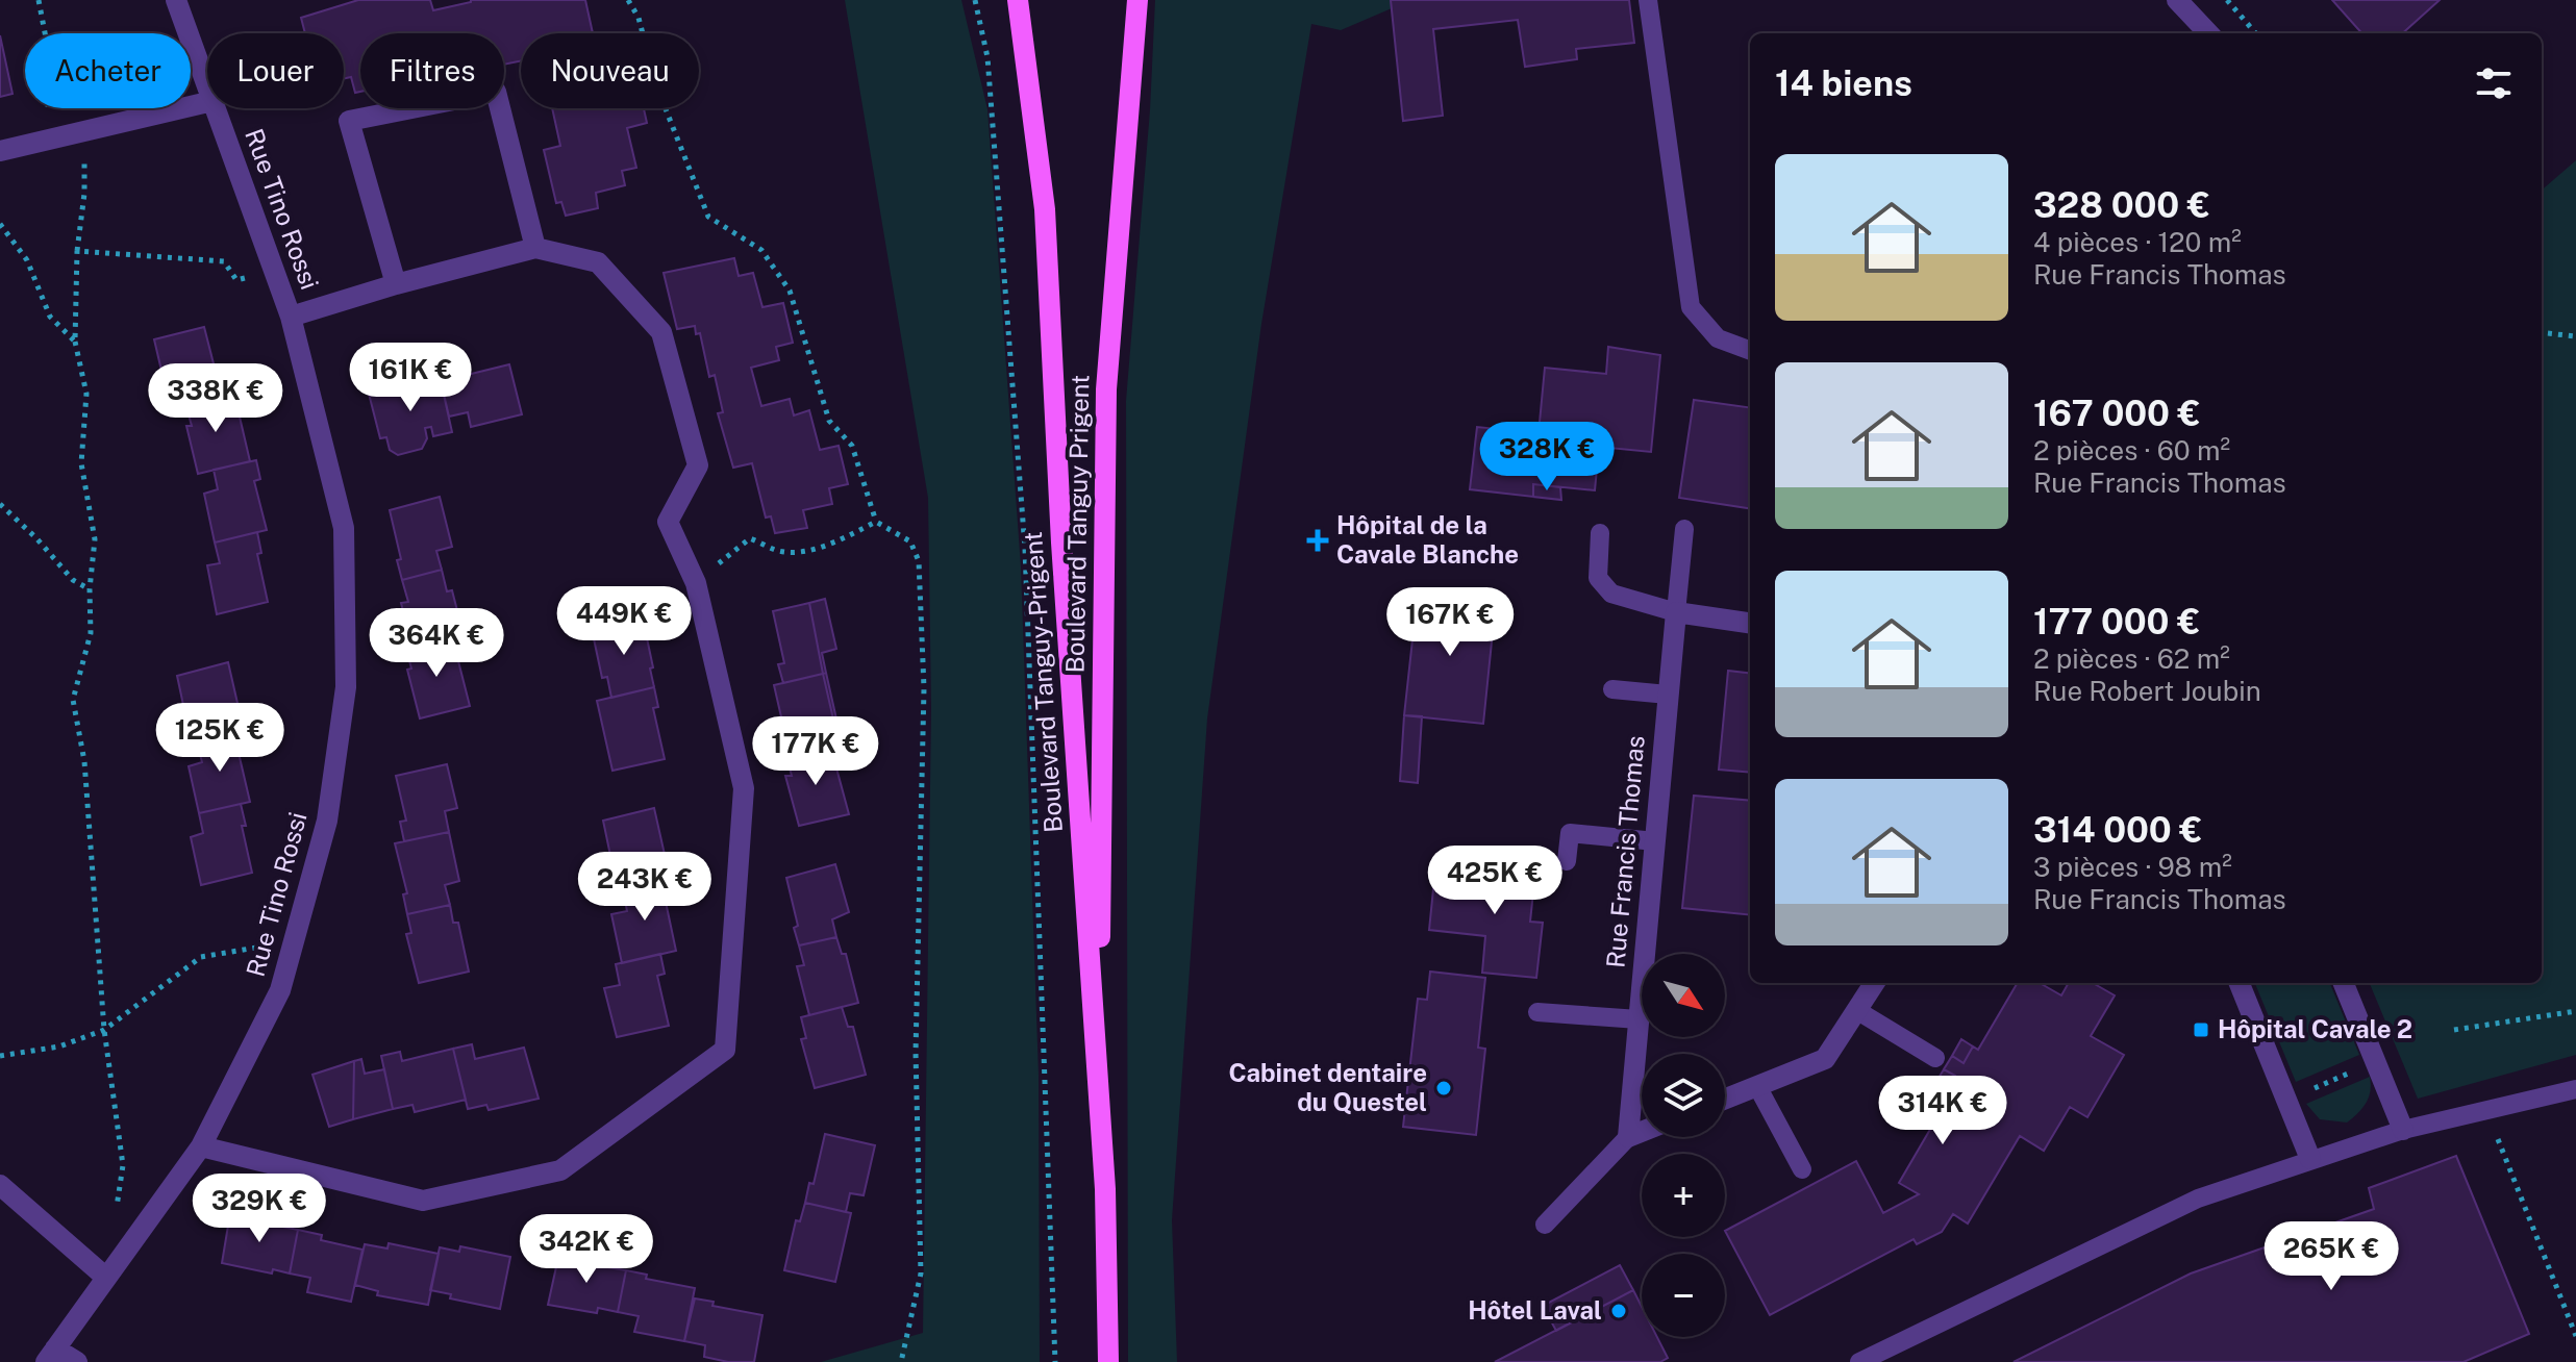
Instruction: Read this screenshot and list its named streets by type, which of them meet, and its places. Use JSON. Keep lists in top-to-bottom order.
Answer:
{
  "streets": {
    "main road": ["Boulevard Tanguy Prigent", "Boulevard Tanguy-Prigent"],
    "street": ["Rue Tino Rossi", "Rue Francis Thomas"]
  },
  "crossings": [
    ["Boulevard Tanguy Prigent", "Boulevard Tanguy-Prigent"]
  ],
  "places": {
    "health": ["Hôpital de la Cavale Blanche"],
    "transit": ["Hôpital Cavale 2"],
    "other": ["Cabinet dentaire du Questel", "Hôtel Laval"]
  },
  "north": "bottom right",
  "page": {
    "chip": [
      "Acheter",
      "Louer",
      "Filtres",
      "Nouveau"
    ],
    "heading": "14 biens",
    "list": [
      {
        "name": "328 000 €",
        "note": "4 pièces · 120 m² · Rue Francis Thomas"
      },
      {
        "name": "167 000 €",
        "note": "2 pièces · 60 m² · Rue Francis Thomas"
      },
      {
        "name": "177 000 €",
        "note": "2 pièces · 62 m² · Rue Robert Joubin"
      },
      {
        "name": "314 000 €",
        "note": "3 pièces · 98 m² · Rue Francis Thomas"
      }
    ],
    "price": [
      "161K €",
      "338K €",
      "328K €",
      "449K €",
      "167K €",
      "364K €",
      "125K €",
      "177K €",
      "425K €",
      "243K €",
      "314K €",
      "329K €",
      "342K €",
      "265K €"
    ],
    "map_buttons": ["+", "−"]
  }
}
